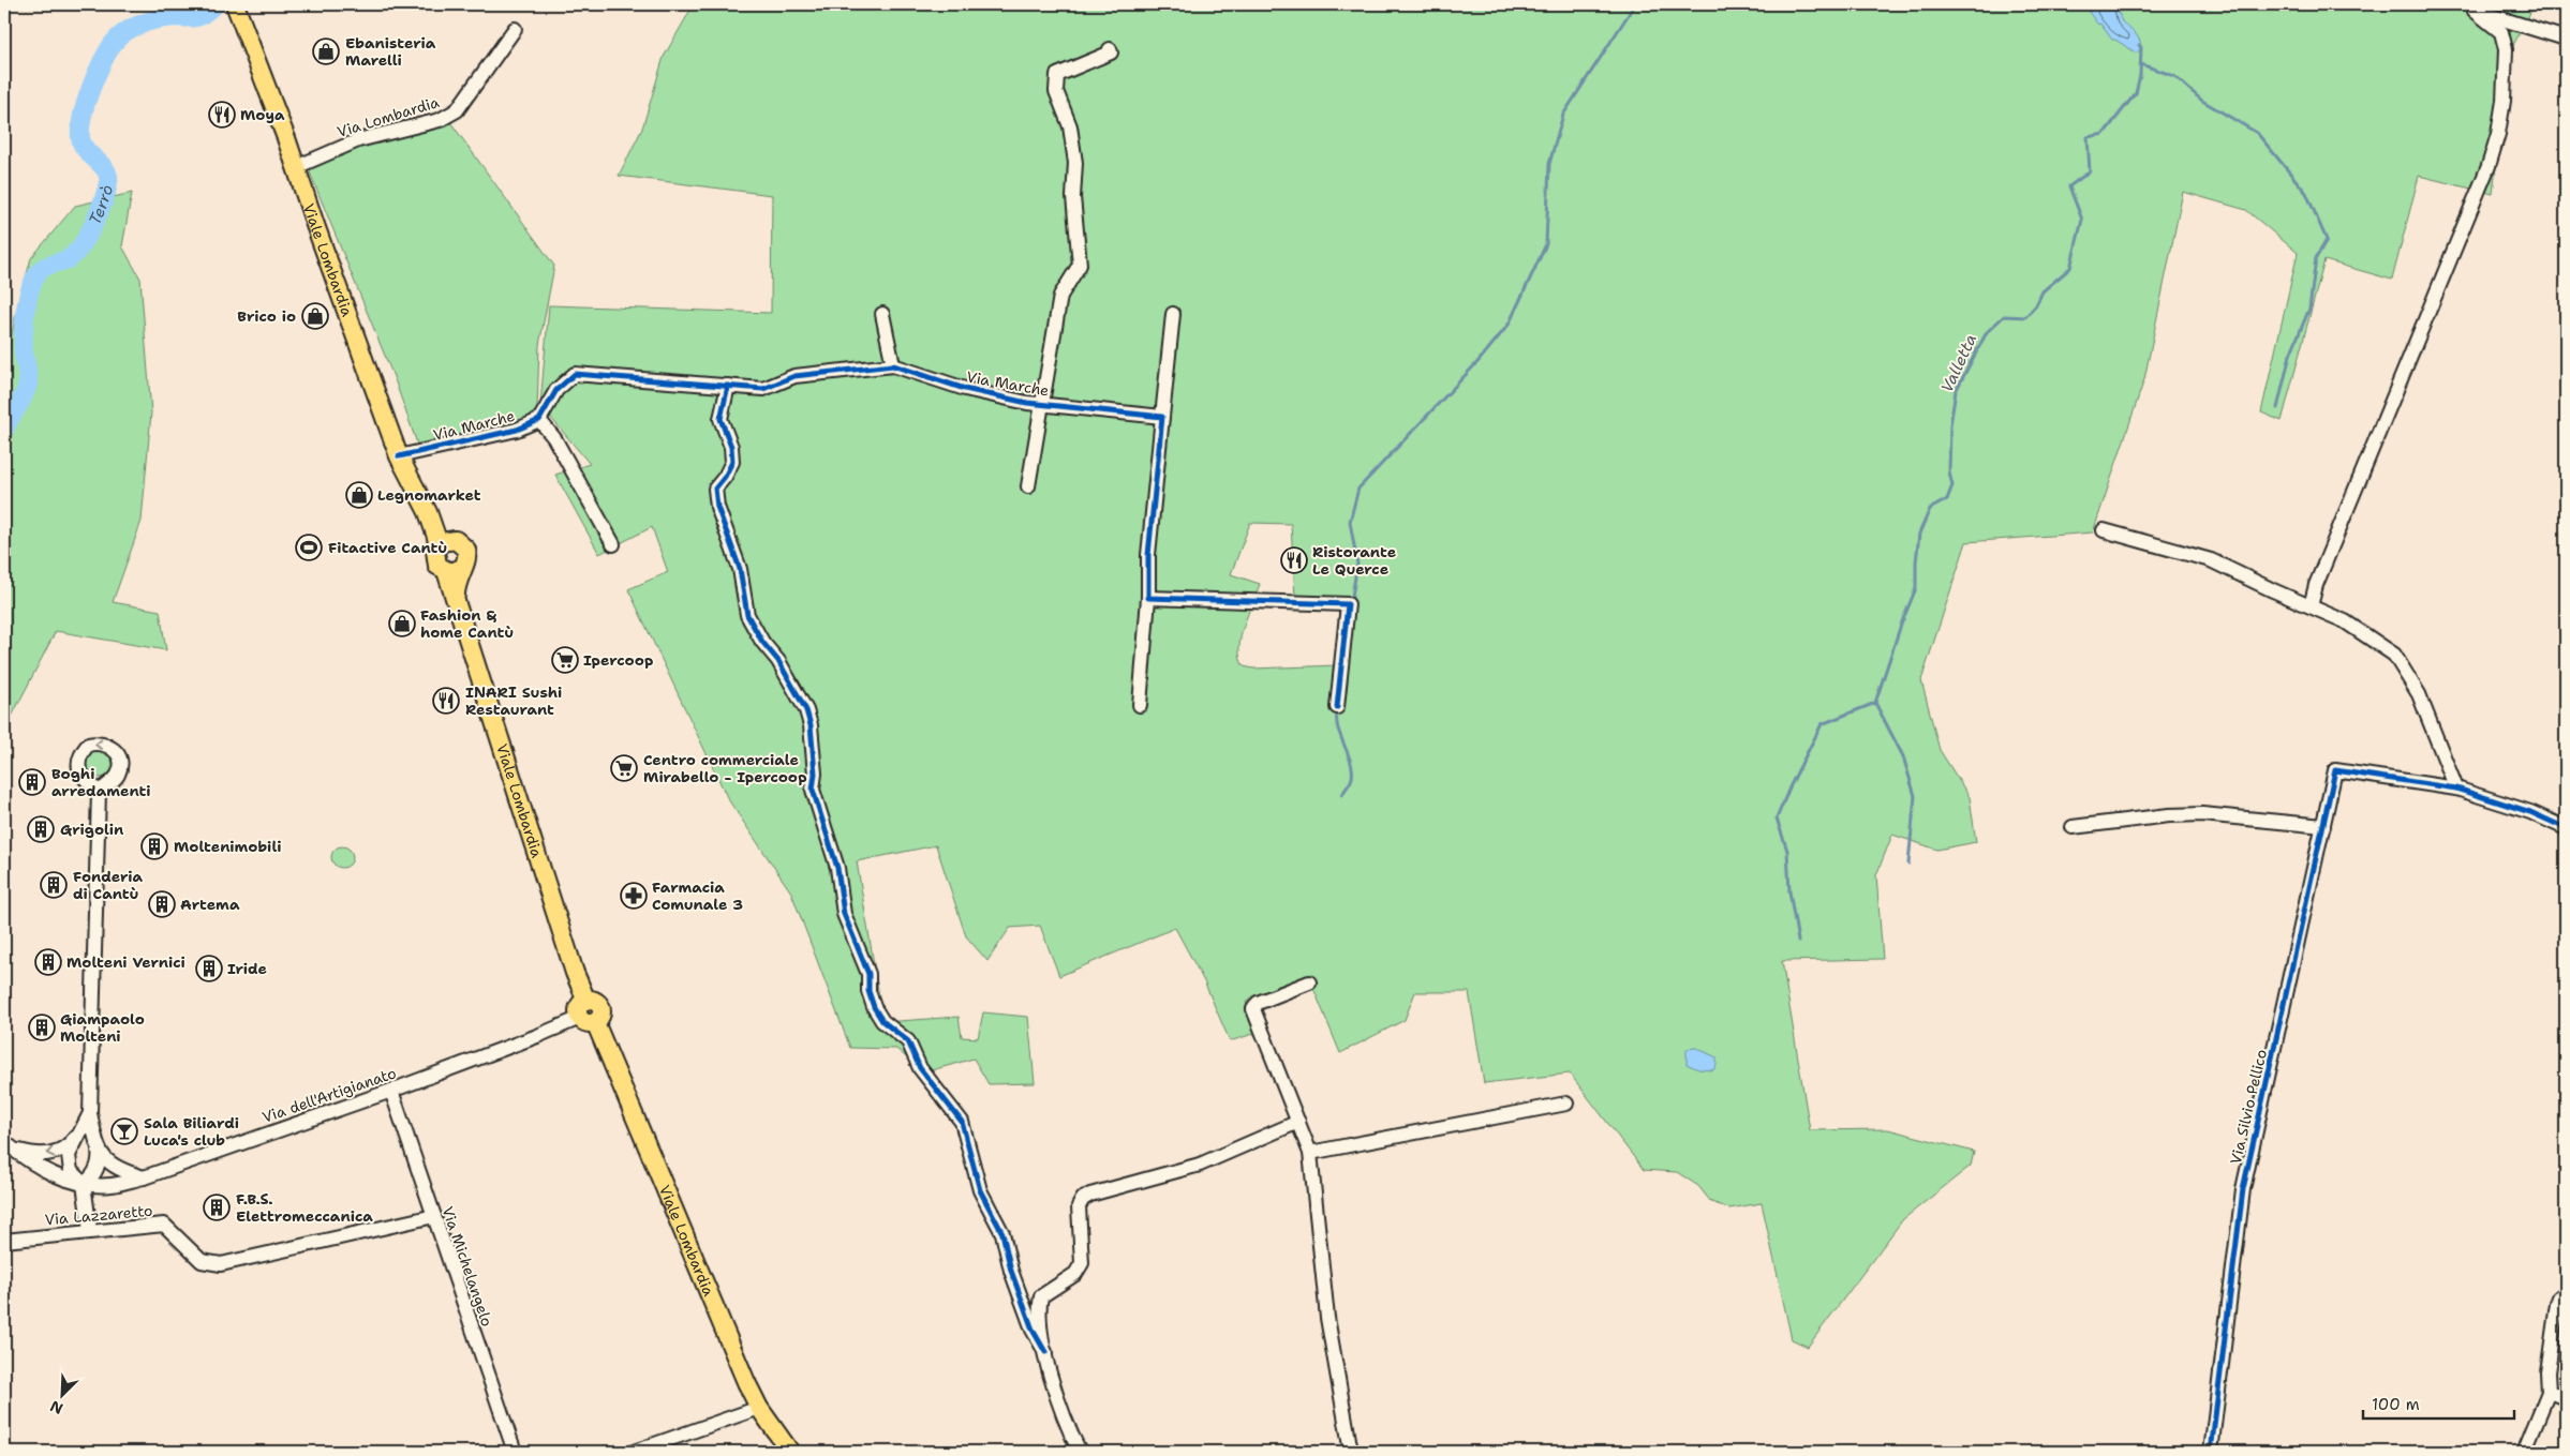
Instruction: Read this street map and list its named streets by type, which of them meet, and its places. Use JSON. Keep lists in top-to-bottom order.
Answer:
{
  "streets": {
    "main road": ["Viale Lombardia"],
    "street": [
      "Via Lombardia",
      "Via Marche",
      "Via dell'Artigianato",
      "Via Silvio Pellico",
      "Via Lazzaretto",
      "Via Michelangelo"
    ]
  },
  "crossings": [
    ["Via Lombardia", "Viale Lombardia"],
    ["Viale Lombardia", "Via Marche"],
    ["Viale Lombardia", "Via dell'Artigianato"],
    ["Via dell'Artigianato", "Via Michelangelo"],
    ["Via Lazzaretto", "Via Michelangelo"]
  ],
  "water": ["Terrò", "Valletta"],
  "places": {
    "shop": [
      "Ebanisteria Marelli",
      "Brico io",
      "Legnomarket",
      "Fashion & home Cantù"
    ],
    "restaurant": ["Moya", "Ristorante Le Querce", "INARI Sushi Restaurant"],
    "sports": ["Fitactive Cantù"],
    "supermarket": ["Ipercoop", "Centro commerciale Mirabello - Ipercoop"],
    "building": [
      "Boghi arredamenti",
      "Grigolin",
      "Moltenimobili",
      "Fonderia di Cantù",
      "Artema",
      "Molteni Vernici",
      "Iride",
      "Giampaolo Molteni",
      "F.B.S. Elettromeccanica"
    ],
    "pharmacy": ["Farmacia Comunale 3"],
    "bar": ["Sala Biliardi Luca's club"]
  },
  "scale_bar": "100 m",
  "north": "bottom left"
}
